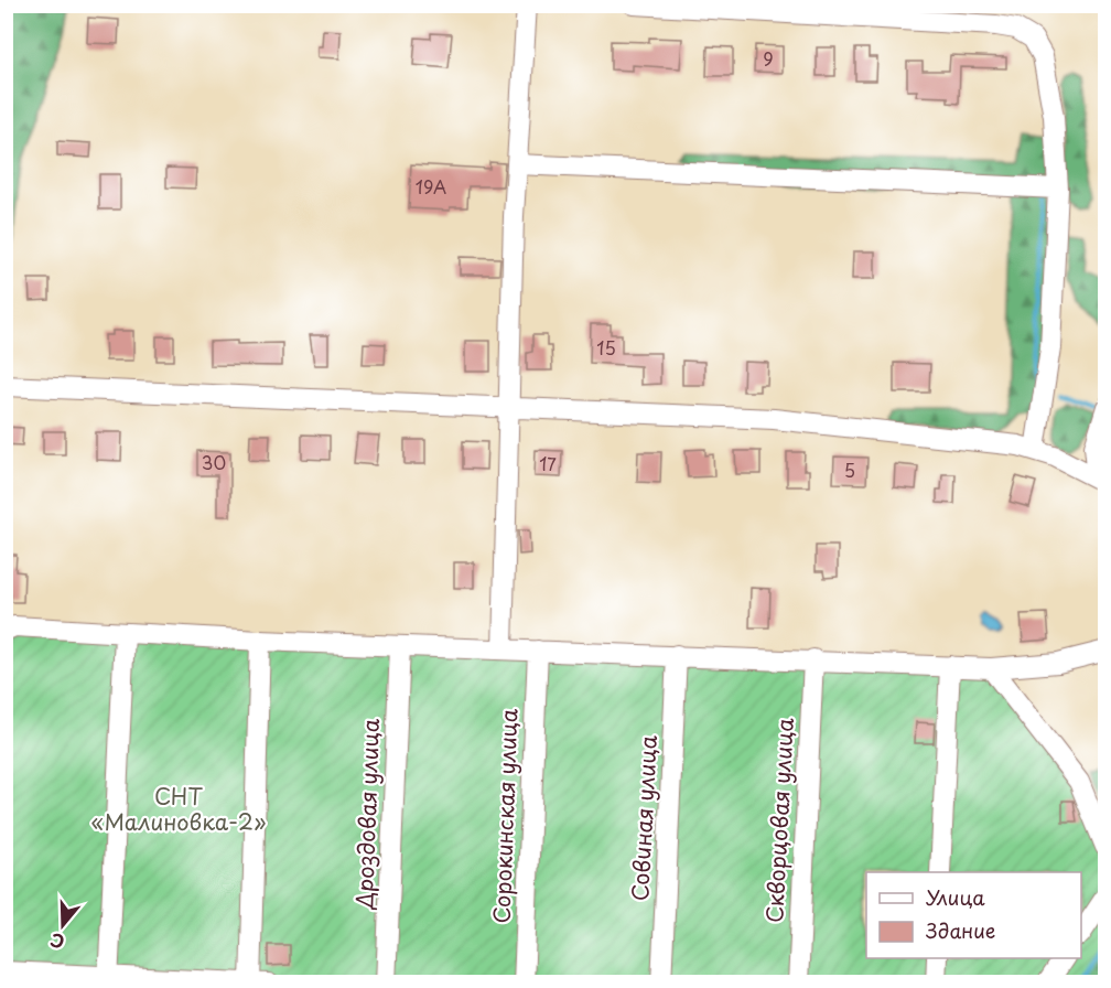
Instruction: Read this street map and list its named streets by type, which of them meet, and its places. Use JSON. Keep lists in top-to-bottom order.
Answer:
{
  "streets": {
    "street": [
      "Дроздовая улица",
      "Сорокинская улица",
      "Совиная улица",
      "Скворцовая улица"
    ]
  },
  "parks": ["СНТ «Малиновка-2»"],
  "house_numbers": [
    "9",
    "19А",
    "15",
    "30",
    "17",
    "5"
  ],
  "legend": ["Улица", "Здание"],
  "north": "bottom"
}
